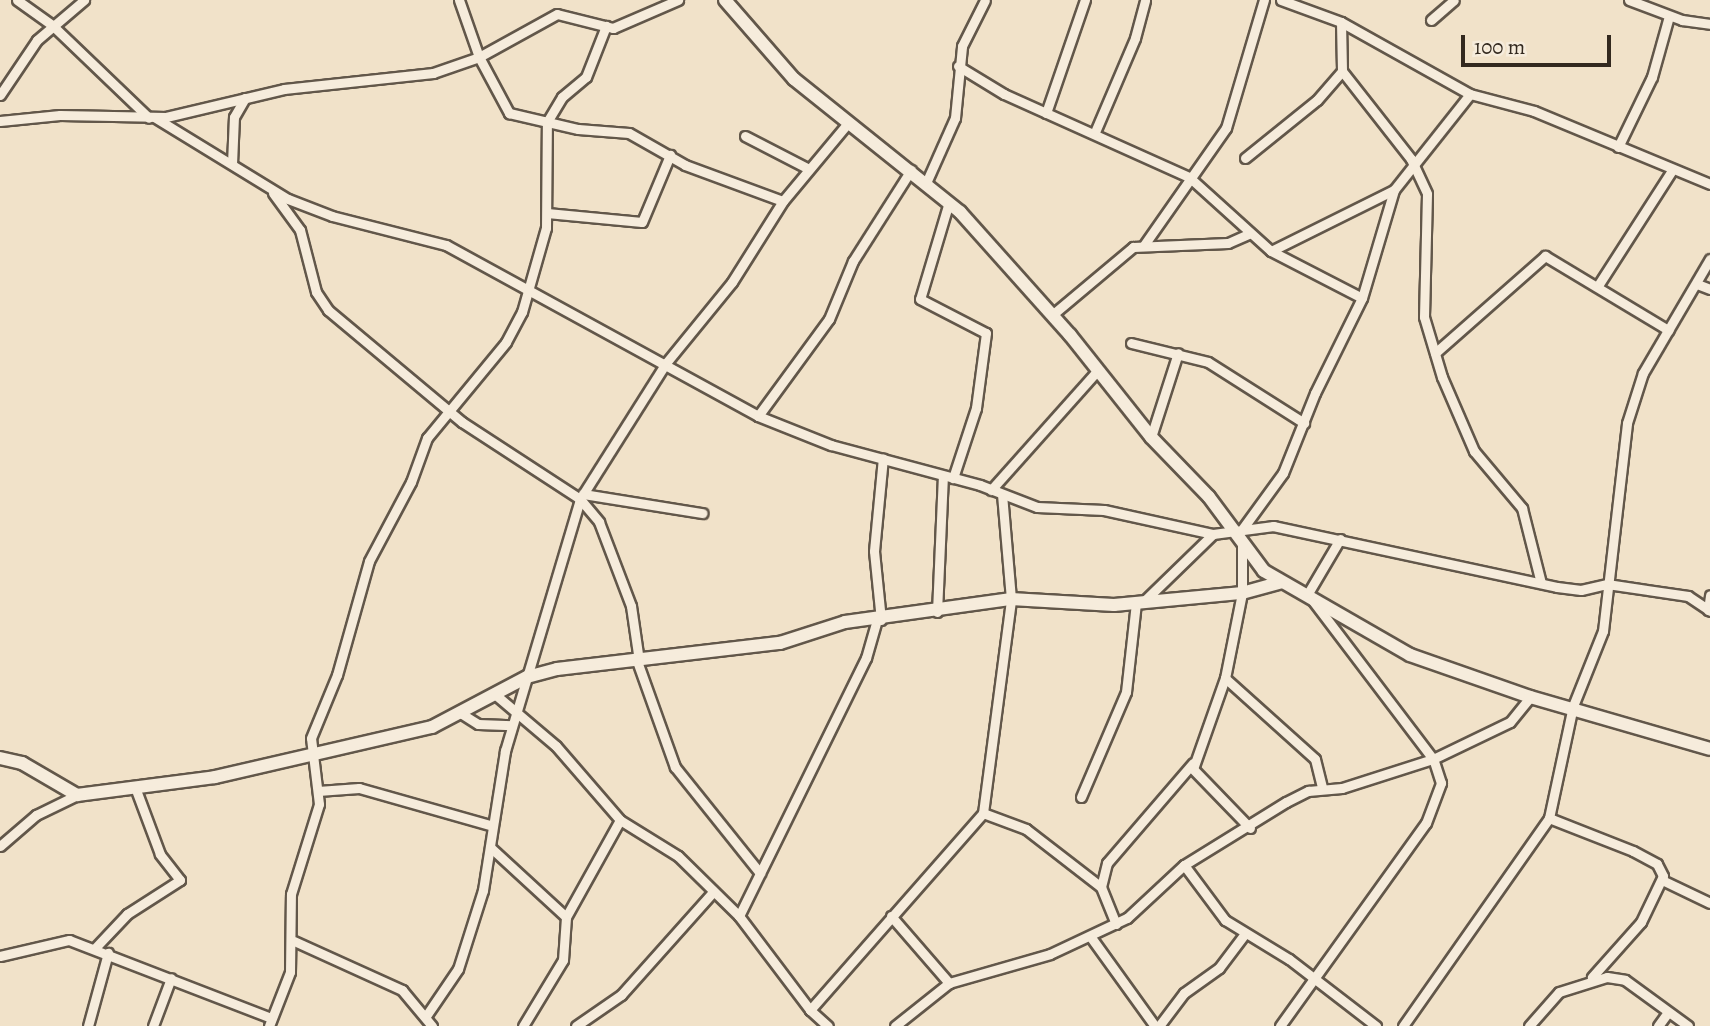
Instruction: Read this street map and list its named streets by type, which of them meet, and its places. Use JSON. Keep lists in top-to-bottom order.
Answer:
{
  "scale_bar": "100 m"
}
